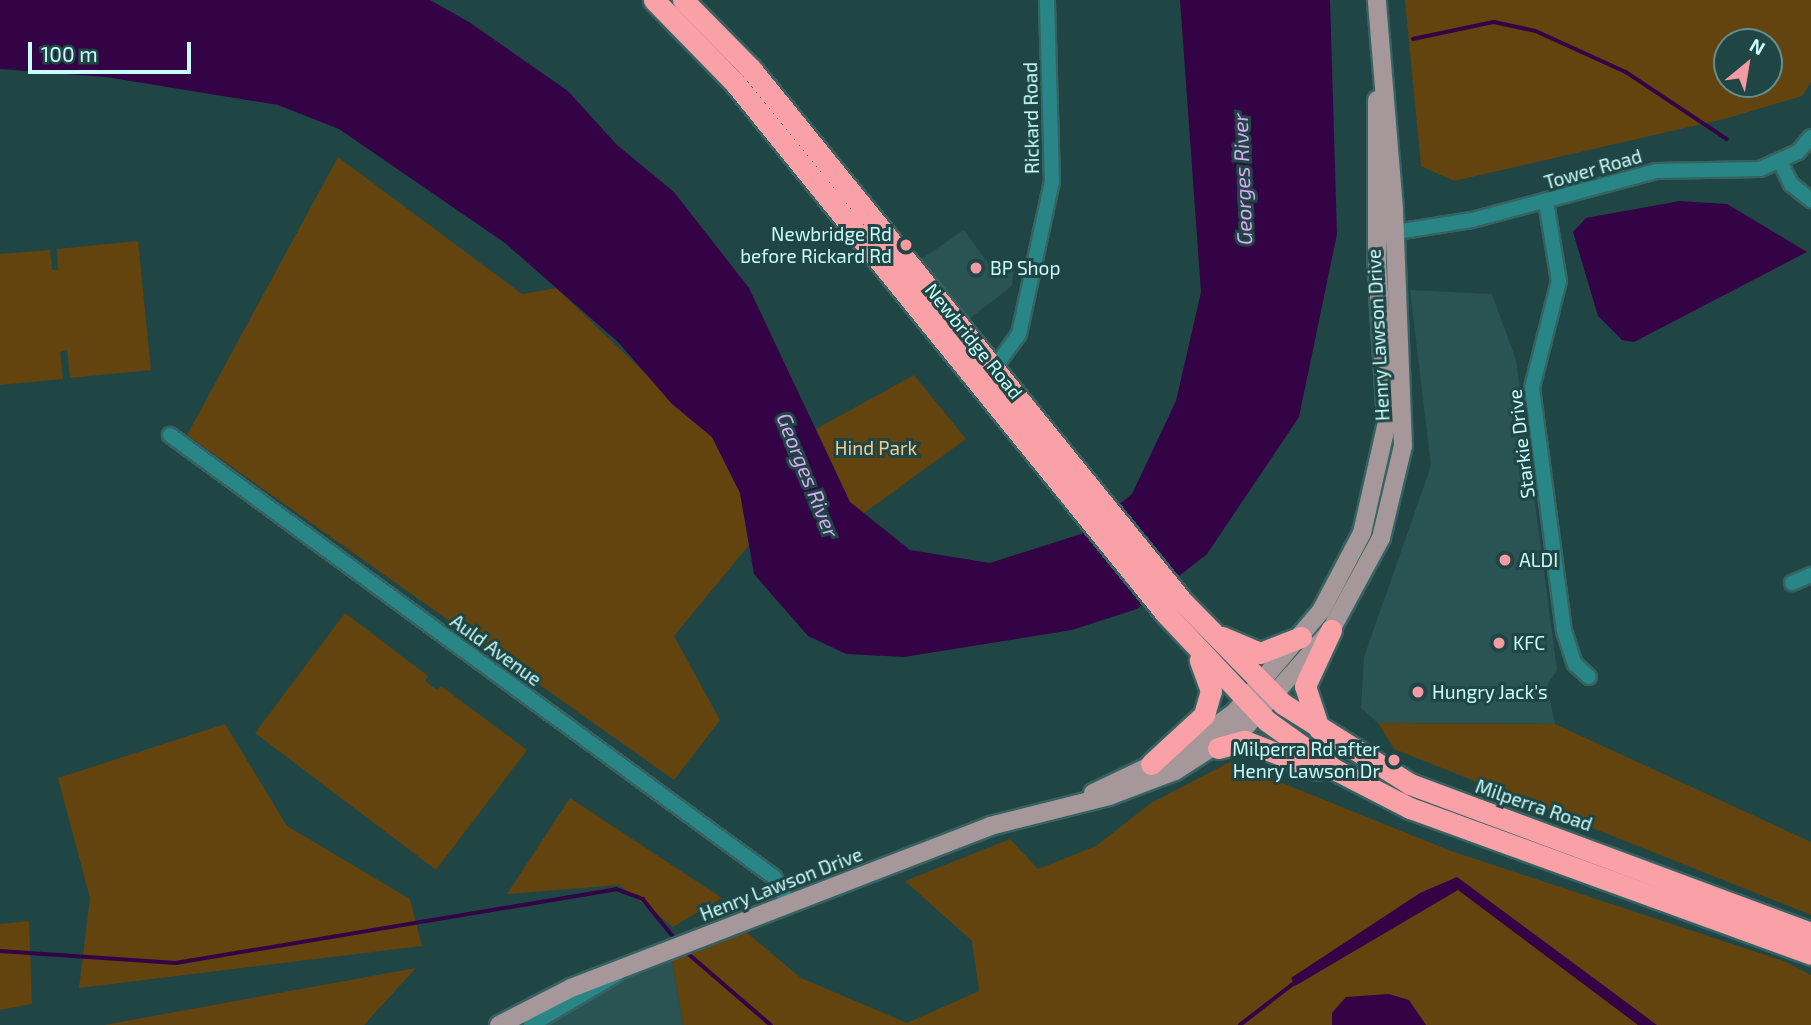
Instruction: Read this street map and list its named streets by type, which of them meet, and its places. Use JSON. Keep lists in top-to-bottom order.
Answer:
{
  "streets": {
    "highway": ["Newbridge Road", "Milperra Road"],
    "main road": ["Henry Lawson Drive"],
    "street": [
      "Rickard Road",
      "Tower Road",
      "Starkie Drive",
      "Auld Avenue"
    ]
  },
  "crossings": [
    ["Rickard Road", "Newbridge Road"],
    ["Tower Road", "Henry Lawson Drive"],
    ["Tower Road", "Starkie Drive"],
    ["Henry Lawson Drive", "Newbridge Road"],
    ["Henry Lawson Drive", "Auld Avenue"],
    ["Henry Lawson Drive", "Milperra Road"],
    ["Newbridge Road", "Milperra Road"]
  ],
  "water": ["Georges River"],
  "parks": ["Hind Park"],
  "places": [
    "Newbridge Rd before Rickard Rd",
    "BP Shop",
    "ALDI",
    "KFC",
    "Hungry Jack's",
    "Milperra Rd after Henry Lawson Dr"
  ],
  "scale_bar": "100 m",
  "north": "top right"
}
